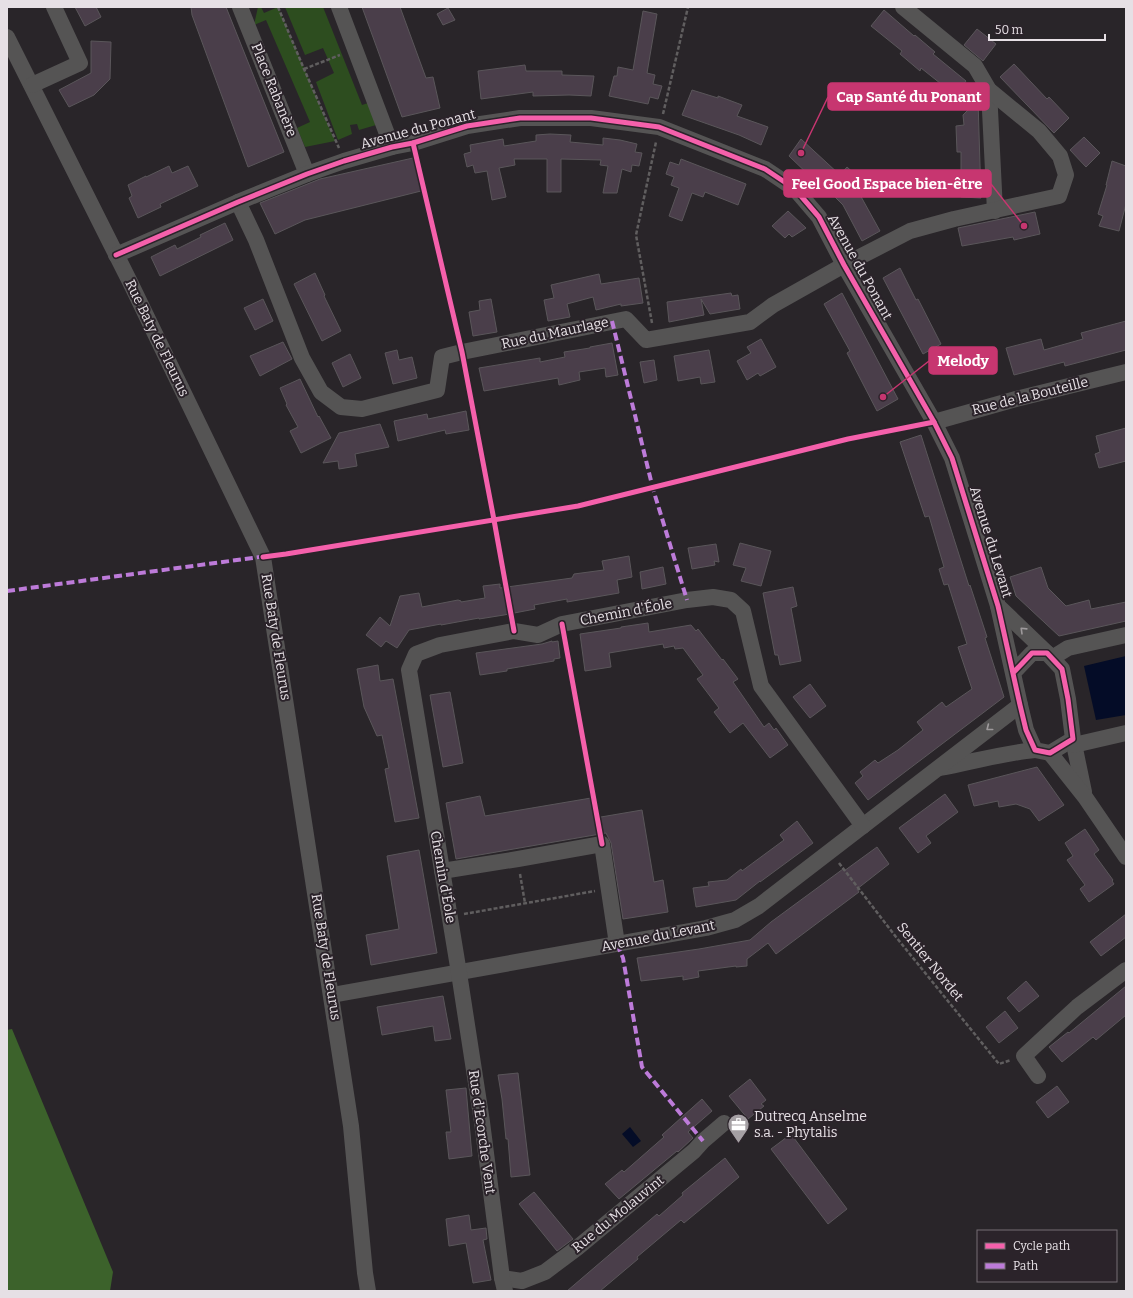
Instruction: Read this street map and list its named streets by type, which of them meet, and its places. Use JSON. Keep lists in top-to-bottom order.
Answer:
{
  "streets": {
    "street": [
      "Place Rabanère",
      "Avenue du Ponant",
      "Rue du Maurlage",
      "Rue Baty de Fleurus",
      "Rue de la Bouteille",
      "Avenue du Levant",
      "Chemin d'Éole",
      "Rue d'Ecorche Vent",
      "Rue du Molauvint"
    ],
    "path": ["Sentier Nordet"]
  },
  "crossings": [
    ["Place Rabanère", "Avenue du Ponant"],
    ["Avenue du Ponant", "Rue du Maurlage"],
    ["Avenue du Ponant", "Rue Baty de Fleurus"],
    ["Avenue du Ponant", "Rue de la Bouteille"],
    ["Avenue du Ponant", "Avenue du Levant"],
    ["Rue Baty de Fleurus", "Avenue du Levant"],
    ["Rue de la Bouteille", "Avenue du Levant"],
    ["Avenue du Levant", "Chemin d'Éole"],
    ["Avenue du Levant", "Sentier Nordet"],
    ["Avenue du Levant", "Rue d'Ecorche Vent"],
    ["Chemin d'Éole", "Rue d'Ecorche Vent"],
    ["Rue d'Ecorche Vent", "Rue du Molauvint"]
  ],
  "places": {
    "other": ["Cap Santé du Ponant", "Feel Good Espace bien-être", "Melody"],
    "office": ["Dutrecq Anselme s.a. - Phytalis"]
  },
  "legend": ["Cycle path", "Path"],
  "scale_bar": "50 m"
}
